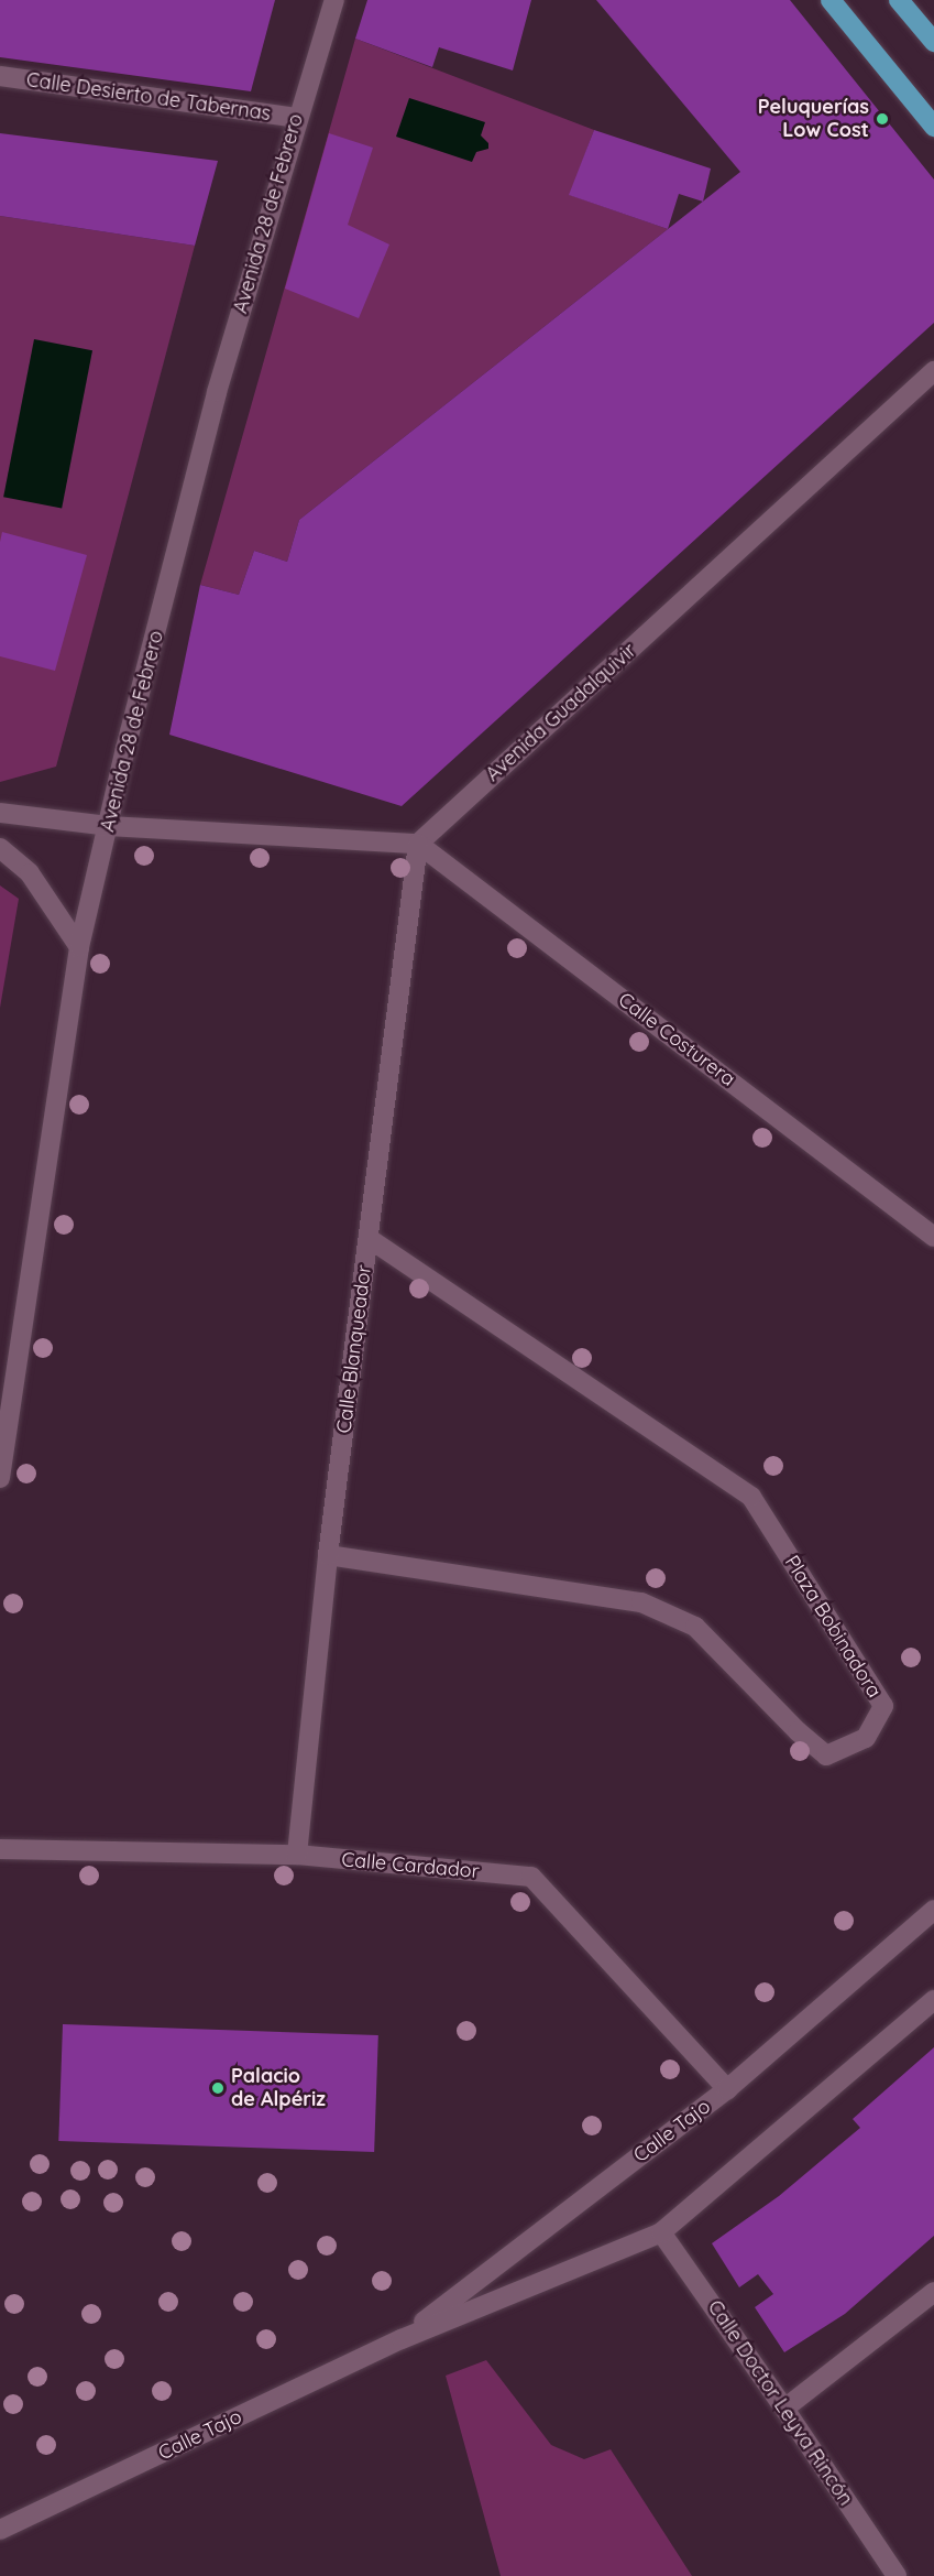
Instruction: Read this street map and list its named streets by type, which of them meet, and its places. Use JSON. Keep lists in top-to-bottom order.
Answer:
{
  "streets": {
    "street": [
      "Calle Desierto de Tabernas",
      "Avenida 28 de Febrero",
      "Avenida Guadalquivir",
      "Calle Costurera",
      "Calle Blanqueador",
      "Plaza Bobinadora",
      "Calle Cardador",
      "Calle Tajo",
      "Calle Doctor Leyva Rincón"
    ]
  },
  "crossings": [
    ["Calle Desierto de Tabernas", "Avenida 28 de Febrero"],
    ["Avenida Guadalquivir", "Calle Costurera"],
    ["Avenida Guadalquivir", "Calle Blanqueador"],
    ["Calle Costurera", "Calle Blanqueador"],
    ["Calle Blanqueador", "Plaza Bobinadora"],
    ["Calle Blanqueador", "Calle Cardador"],
    ["Calle Cardador", "Calle Tajo"],
    ["Calle Tajo", "Calle Doctor Leyva Rincón"]
  ],
  "places": ["Peluquerías Low Cost", "Palacio de Alpériz"]
}
